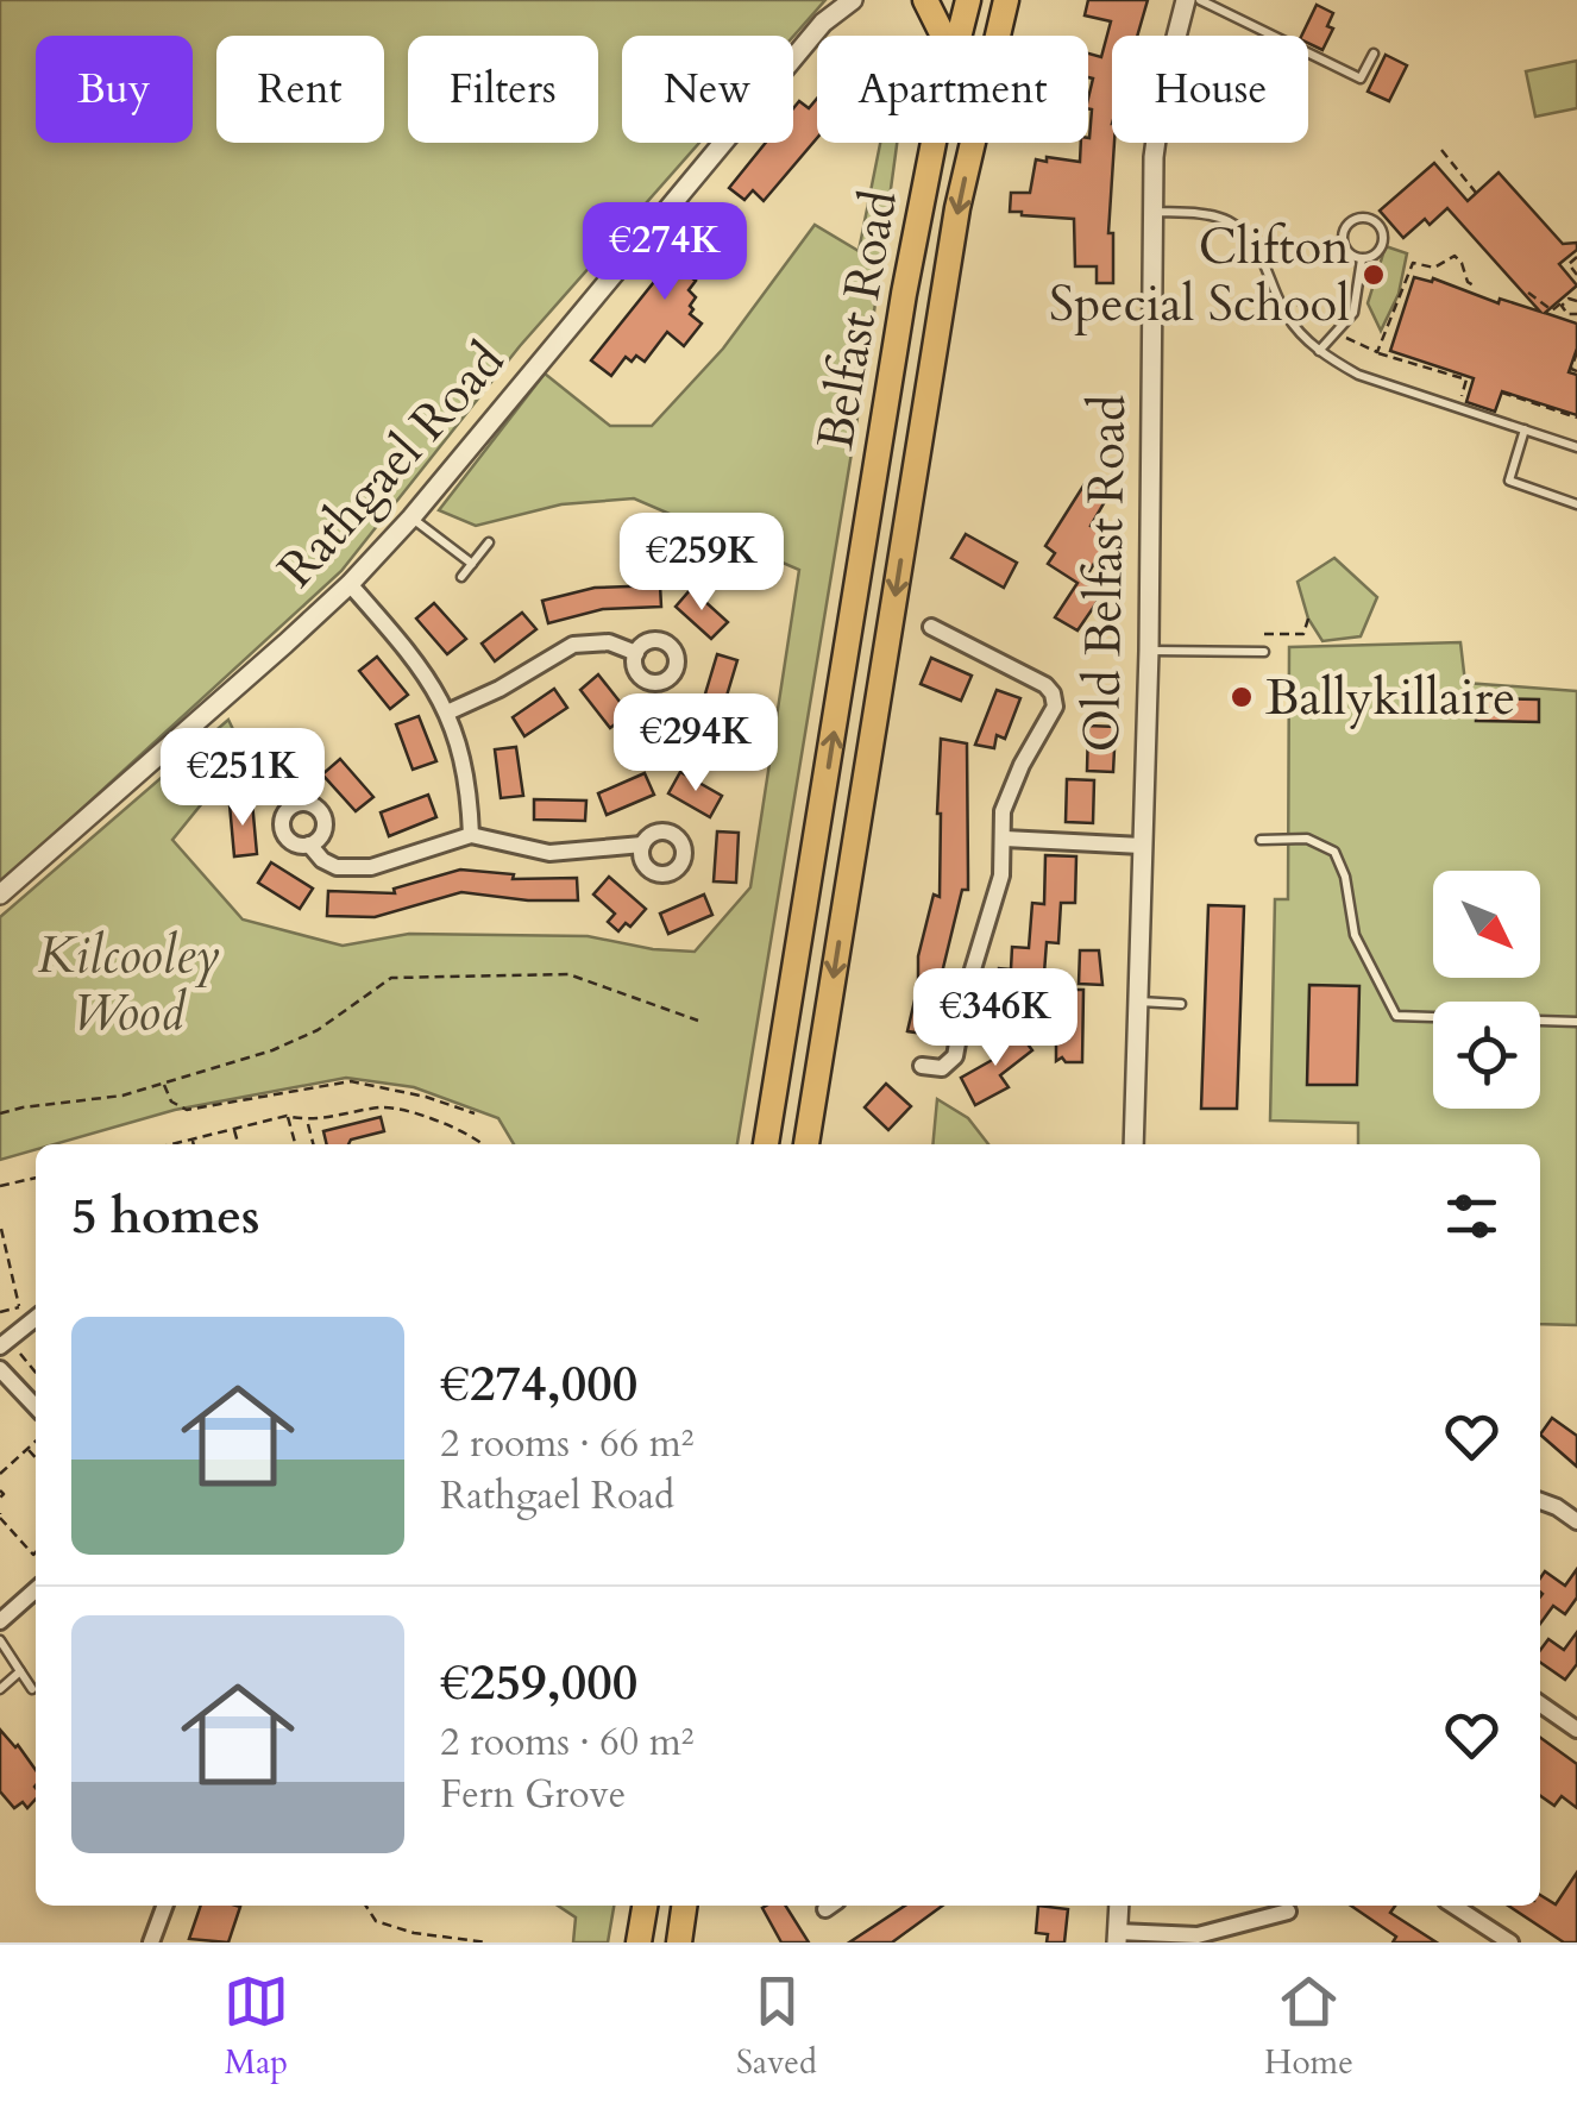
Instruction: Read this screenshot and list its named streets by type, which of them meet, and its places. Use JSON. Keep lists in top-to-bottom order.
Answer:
{
  "streets": {
    "highway": ["Belfast Road"],
    "street": ["Rathgael Road", "Old Belfast Road"]
  },
  "parks": ["Kilcooley Wood"],
  "places": ["Clifton Special School", "Ballykillaire"],
  "north": "bottom right",
  "page": {
    "chip": [
      "Buy",
      "Rent",
      "Filters",
      "New",
      "Apartment",
      "House"
    ],
    "price": [
      "€274K",
      "€259K",
      "€294K",
      "€251K",
      "€346K"
    ],
    "heading": "5 homes",
    "list": [
      {
        "name": "€274,000",
        "note": "2 rooms · 66 m² · Rathgael Road"
      },
      {
        "name": "€259,000",
        "note": "2 rooms · 60 m² · Fern Grove"
      }
    ],
    "tabs": ["Map", "Saved", "Home"]
  }
}
